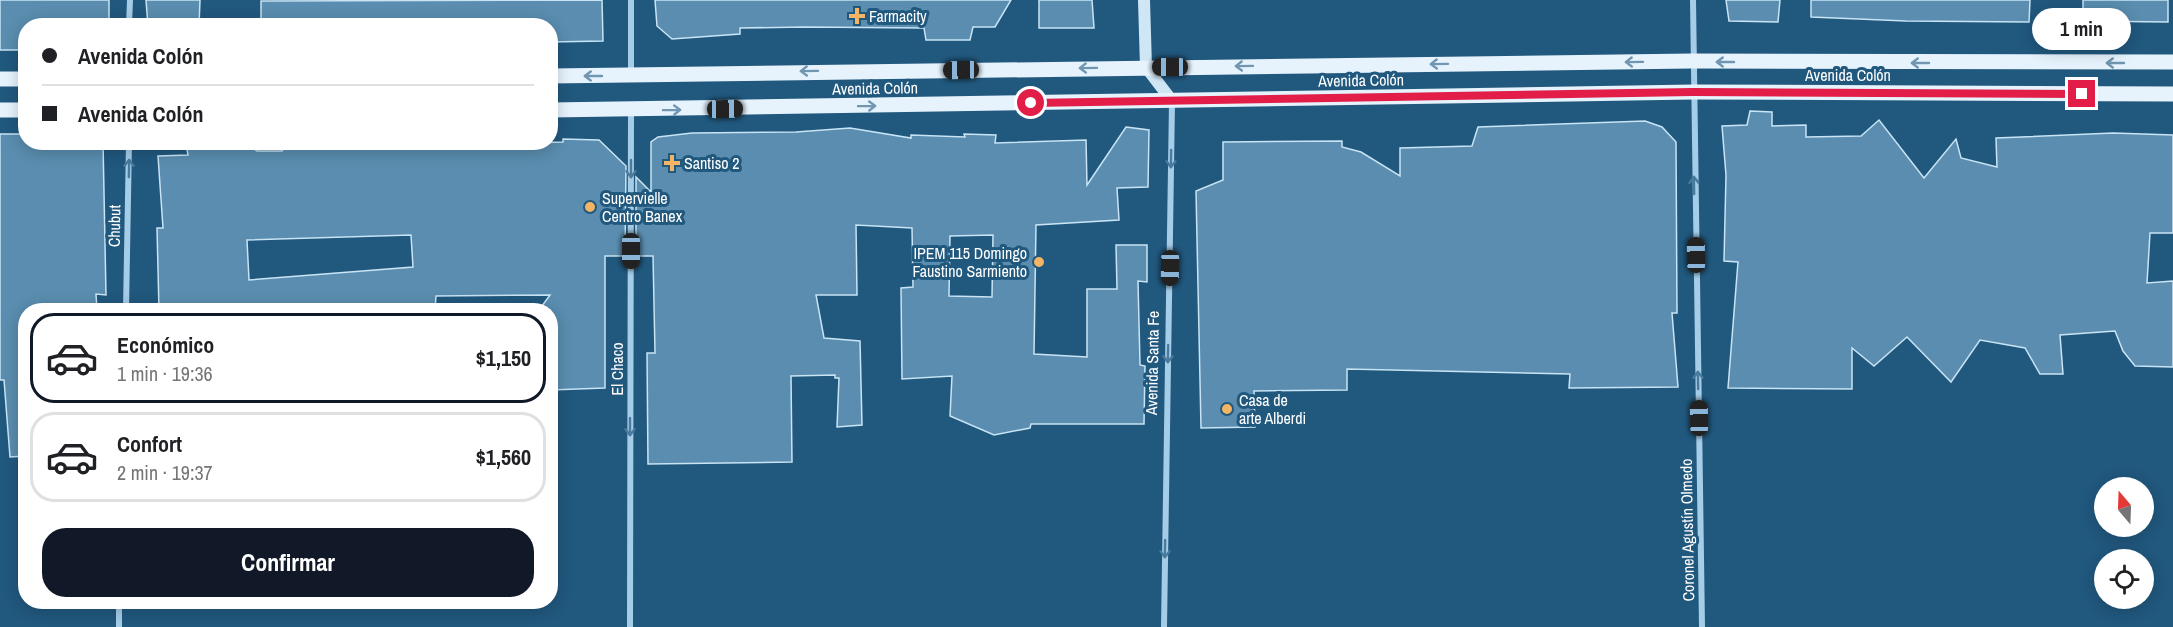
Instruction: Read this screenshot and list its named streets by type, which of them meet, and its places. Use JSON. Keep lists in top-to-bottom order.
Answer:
{
  "streets": {
    "main road": ["Avenida Colón"],
    "street": [
      "Chubut",
      "Avenida Santa Fe",
      "El Chaco",
      "Coronel Agustín Olmedo"
    ]
  },
  "crossings": [
    ["Avenida Colón", "Avenida Santa Fe"],
    ["Avenida Colón", "El Chaco"],
    ["Avenida Colón", "Coronel Agustín Olmedo"]
  ],
  "one_way": [
    "Chubut",
    "Avenida Santa Fe",
    "El Chaco",
    "Coronel Agustín Olmedo"
  ],
  "places": {
    "health": ["Farmacity", "Santiso 2"],
    "other": ["Supervielle Centro Banex", "IPEM 115 Domingo Faustino Sarmiento", "Casa de arte Alberdi"]
  },
  "north": "top",
  "page": {
    "bubble": "1 min",
    "banner": ["Avenida Colón", "Avenida Colón"],
    "list": [
      {
        "name": "Económico",
        "note": "1 min · 19:36",
        "value": "$1,150"
      },
      {
        "name": "Confort",
        "note": "2 min · 19:37",
        "value": "$1,560"
      }
    ],
    "buttons": "Confirmar"
  }
}
